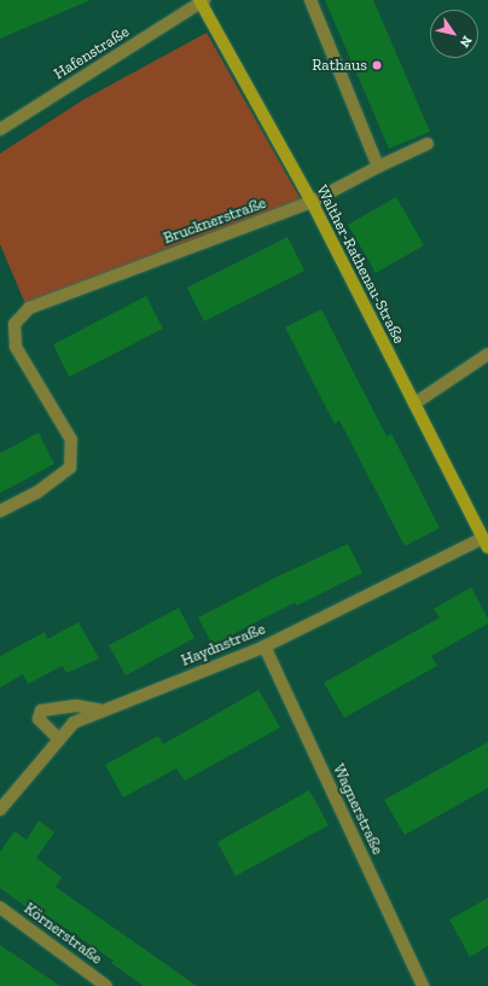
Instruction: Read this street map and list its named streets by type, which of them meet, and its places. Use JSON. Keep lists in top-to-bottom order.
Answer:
{
  "streets": {
    "street": [
      "Hafenstraße",
      "Brucknerstraße",
      "Walther-Rathenau-Straße",
      "Haydnstraße",
      "Wagnerstraße",
      "Körnerstraße"
    ]
  },
  "crossings": [
    ["Hafenstraße", "Walther-Rathenau-Straße"],
    ["Brucknerstraße", "Walther-Rathenau-Straße"],
    ["Walther-Rathenau-Straße", "Haydnstraße"],
    ["Haydnstraße", "Wagnerstraße"]
  ],
  "places": ["Rathaus"],
  "north": "bottom right"
}
